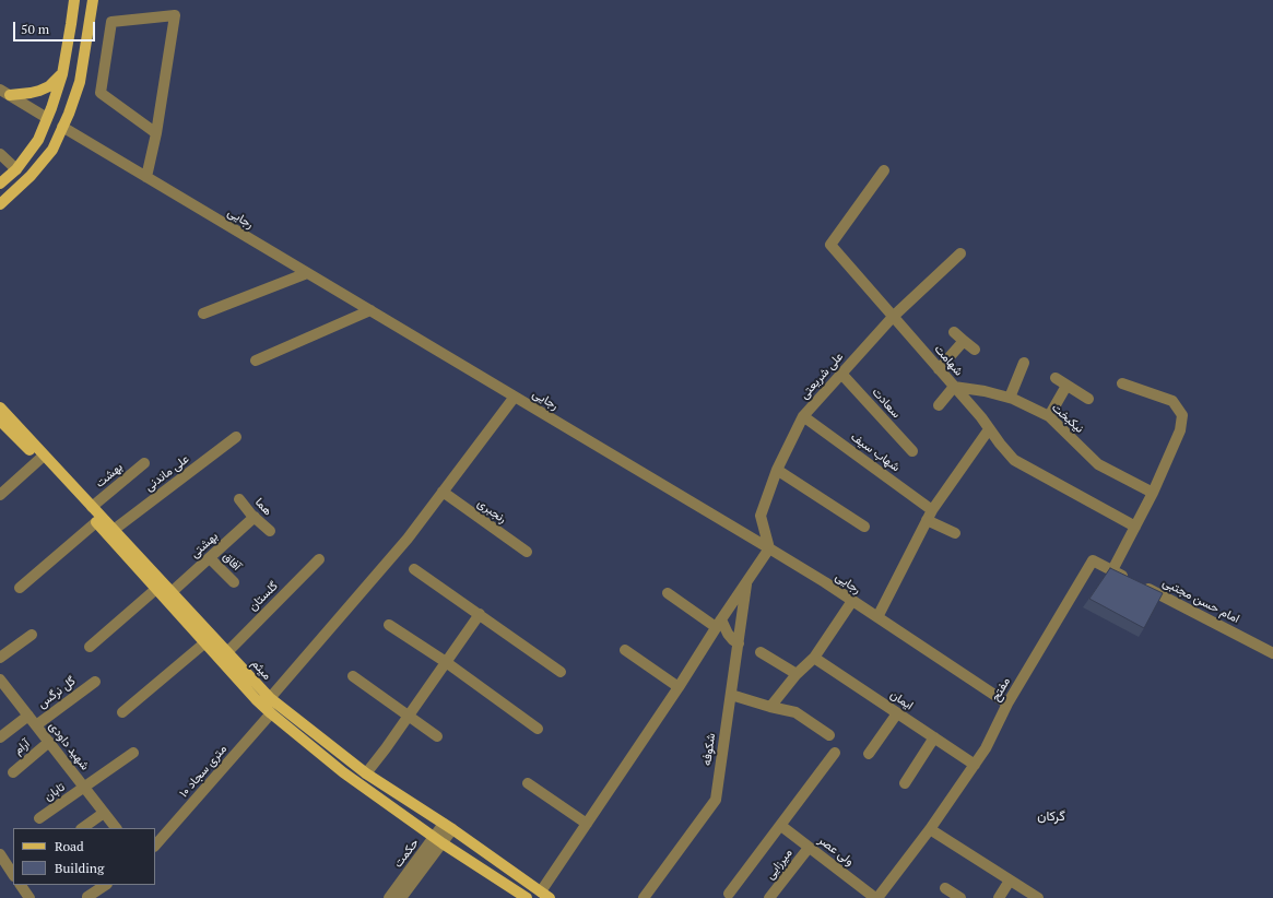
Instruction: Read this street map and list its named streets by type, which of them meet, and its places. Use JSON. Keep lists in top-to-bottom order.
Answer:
{
  "streets": {
    "main road": ["میثم"],
    "street": [
      "رجایی",
      "شهامت",
      "علی شریعتی",
      "سعادت",
      "نیکبخت",
      "شهاب سیف",
      "علی ماندنی",
      "بهشت",
      "هما",
      "رنجبری",
      "بهشتی",
      "آفاق",
      "گلستان",
      "امام حسن مجتبی",
      "مفتح",
      "گل نرگس",
      "ایمان",
      "شهید داودی",
      "آرام",
      "شکوفه",
      "۱۰ متری سجاد",
      "تابان",
      "ولی عصر",
      "حکمت",
      "میرزایی"
    ]
  },
  "crossings": [
    ["رجایی", "علی شریعتی"],
    ["رجایی", "مفتح"],
    ["شهامت", "علی شریعتی"],
    ["شهامت", "نیکبخت"],
    ["علی شریعتی", "سعادت"],
    ["علی شریعتی", "شهاب سیف"],
    ["علی ماندنی", "میثم"],
    ["بهشت", "میثم"],
    ["هما", "بهشتی"],
    ["بهشتی", "آفاق"],
    ["بهشتی", "میثم"],
    ["گلستان", "میثم"],
    ["امام حسن مجتبی", "مفتح"],
    ["میثم", "۱۰ متری سجاد"],
    ["میثم", "حکمت"],
    ["مفتح", "ایمان"],
    ["مفتح", "ولی عصر"],
    ["گل نرگس", "شهید داودی"],
    ["شهید داودی", "آرام"],
    ["شهید داودی", "تابان"],
    ["ولی عصر", "میرزایی"]
  ],
  "districts": ["گرکان"],
  "legend": ["Road", "Building"],
  "scale_bar": "50 m"
}
